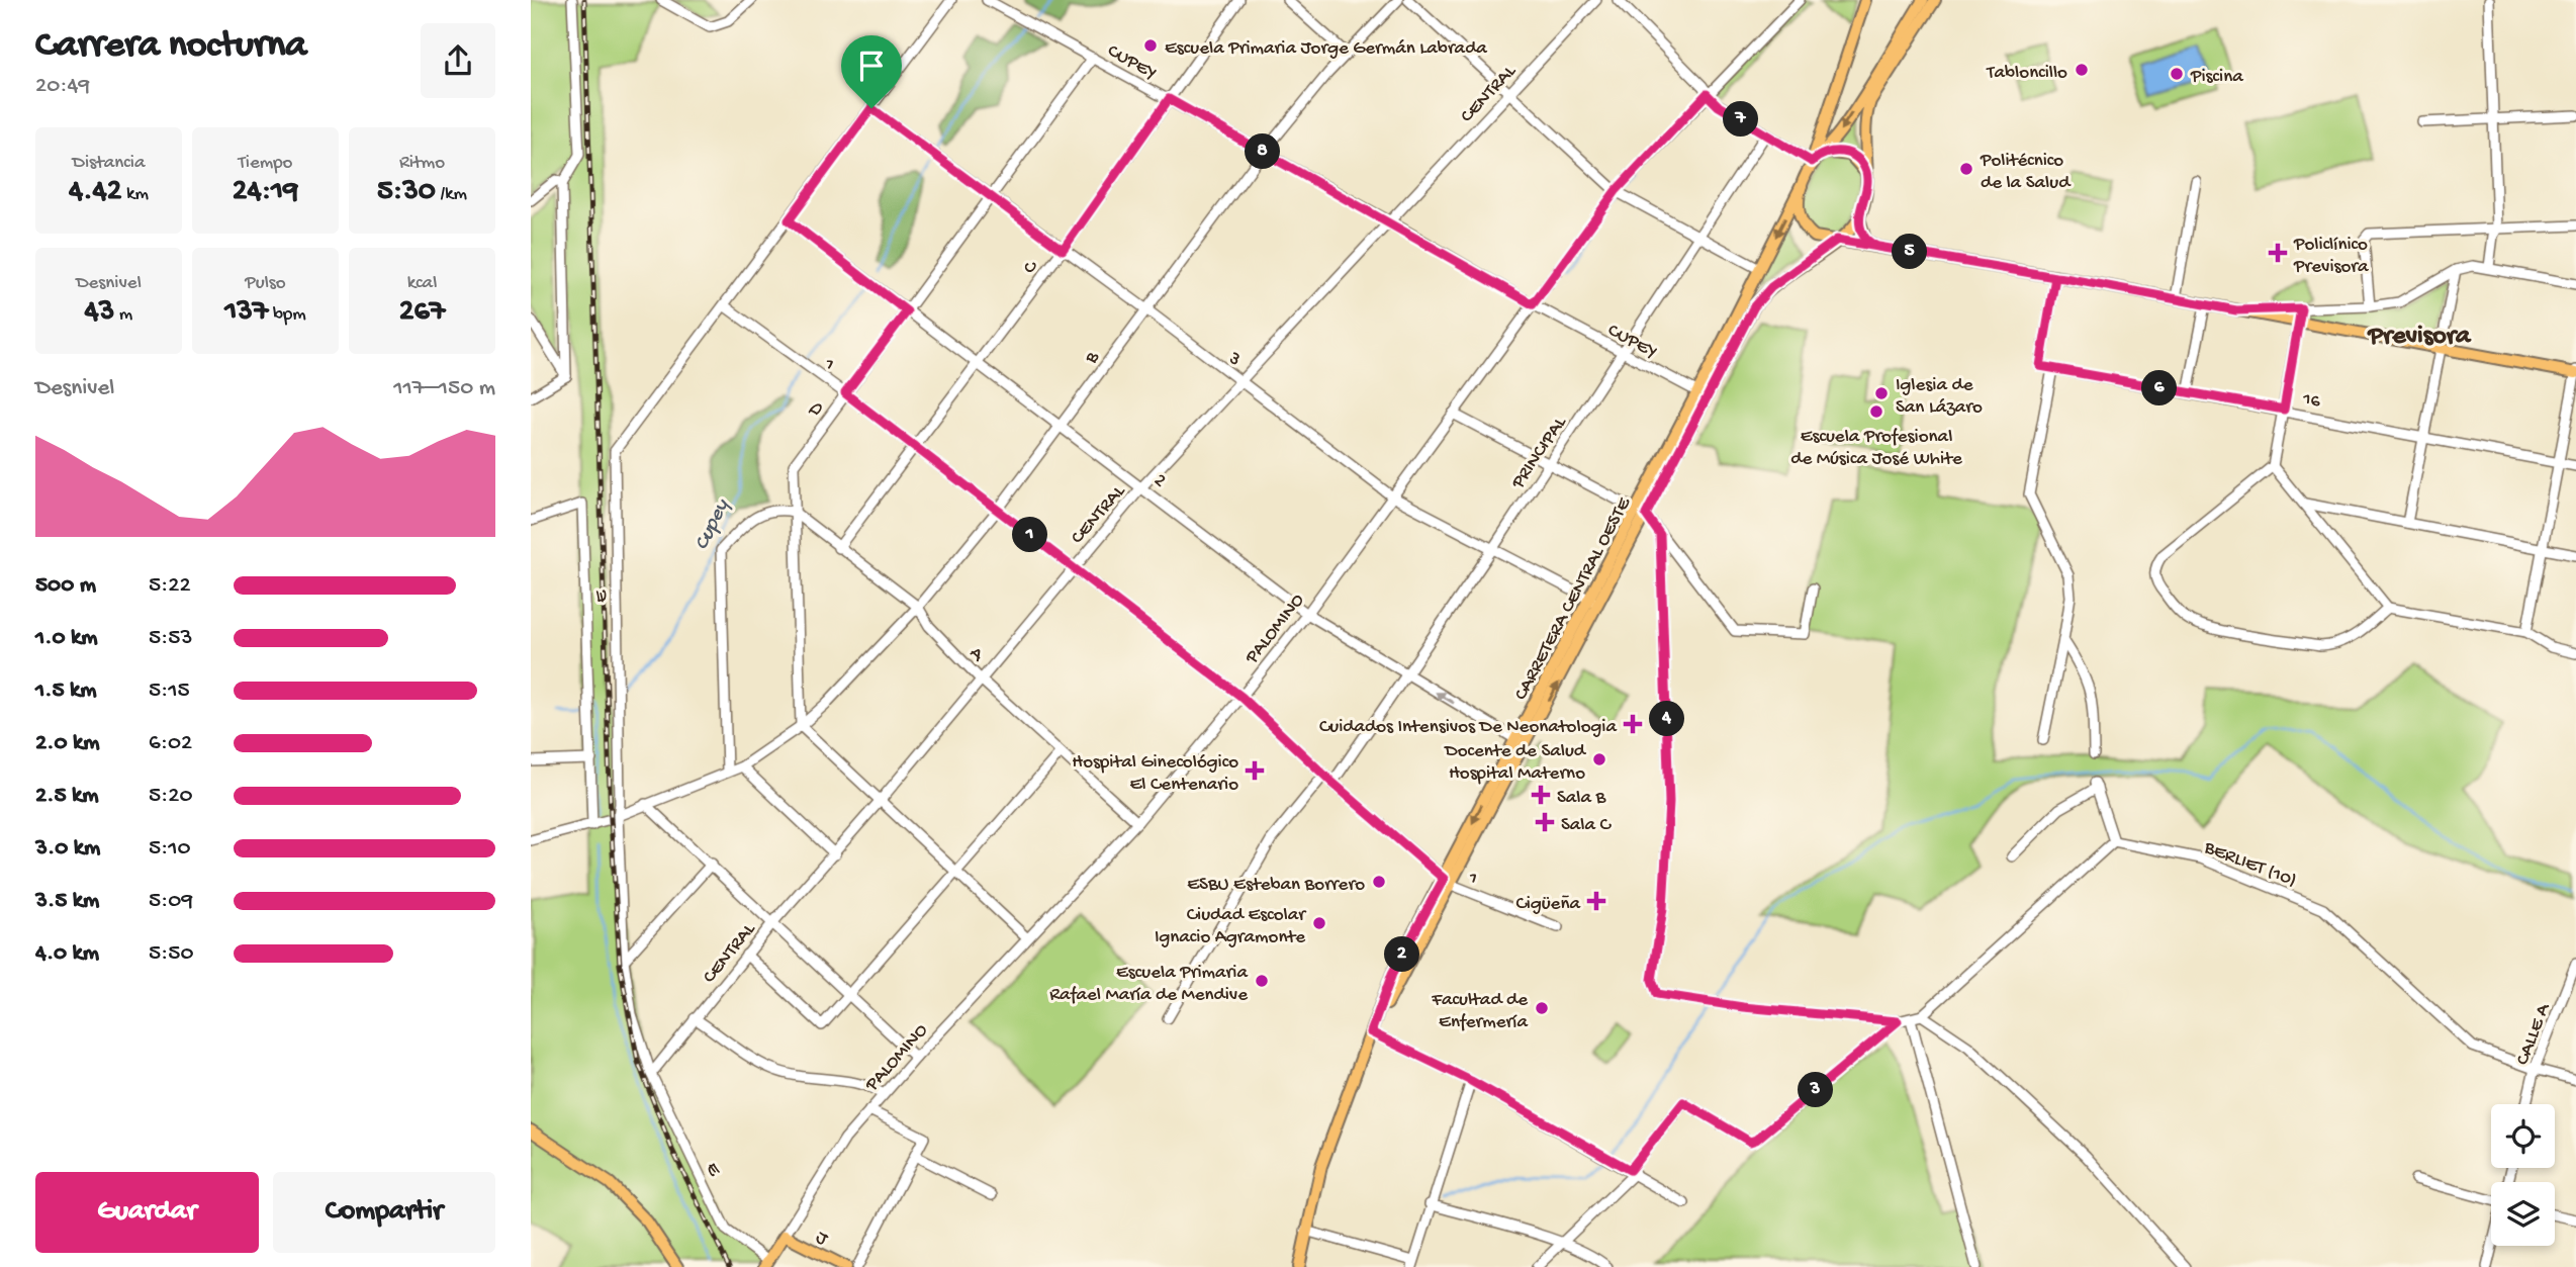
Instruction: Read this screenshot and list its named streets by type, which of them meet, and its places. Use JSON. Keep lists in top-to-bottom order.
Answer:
{
  "streets": {
    "main road": ["CARRETERA CENTRAL OESTE", "PALOMINO", "J"],
    "street": [
      "CUPEY",
      "CENTRAL",
      "C",
      "B",
      "3",
      "1",
      "16",
      "D",
      "PRINCIPAL",
      "2",
      "E",
      "A",
      "BERLIET (10)",
      "CALLE A"
    ]
  },
  "crossings": [
    ["CUPEY", "CENTRAL"],
    ["CUPEY", "C"],
    ["CUPEY", "B"],
    ["CUPEY", "D"],
    ["CUPEY", "PRINCIPAL"],
    ["CUPEY", "CARRETERA CENTRAL OESTE"],
    ["CUPEY", "PALOMINO"],
    ["CENTRAL", "3"],
    ["CENTRAL", "1"],
    ["CENTRAL", "2"],
    ["CENTRAL", "E"],
    ["CENTRAL", "A"],
    ["C", "3"],
    ["C", "1"],
    ["C", "2"],
    ["C", "A"],
    ["B", "3"],
    ["B", "1"],
    ["B", "D"],
    ["B", "2"],
    ["B", "E"],
    ["B", "A"],
    ["3", "D"],
    ["3", "PRINCIPAL"],
    ["3", "E"],
    ["3", "CARRETERA CENTRAL OESTE"],
    ["3", "PALOMINO"],
    ["1", "D"],
    ["1", "PRINCIPAL"],
    ["1", "E"],
    ["1", "CARRETERA CENTRAL OESTE"],
    ["1", "PALOMINO"],
    ["D", "2"],
    ["D", "A"],
    ["PRINCIPAL", "2"],
    ["2", "E"],
    ["2", "CARRETERA CENTRAL OESTE"],
    ["2", "PALOMINO"],
    ["E", "PALOMINO"],
    ["PALOMINO", "A"],
    ["PALOMINO", "J"],
    ["BERLIET (10)", "CALLE A"]
  ],
  "districts": ["Previsora"],
  "water": ["Cupey"],
  "places": {
    "other": [
      "Escuela Primaria Jorge Germán Labrada",
      "Tabloncillo",
      "Piscina",
      "Politécnico de la Salud",
      "Iglesia de San Lázaro",
      "Escuela Profesional de Música José White",
      "Docente de Salud Hospital Materno",
      "ESBU Esteban Borrero",
      "Ciudad Escolar Ignacio Agramonte",
      "Escuela Primaria Rafael María de Mendive",
      "Facultad de Enfermería"
    ],
    "health": [
      "Policlínico Previsora",
      "Cuidados Intensivos De Neonatologia",
      "Hospital Ginecológico El Centenario",
      "Sala B",
      "Sala C",
      "Cigüeña"
    ]
  },
  "page": {
    "heading": ["Carrera nocturna", "20:49"],
    "pins": [
      "7",
      "8",
      "5",
      "6",
      "1",
      "4",
      "2",
      "3"
    ],
    "stats": [
      ["Distancia", "4.42 km"],
      ["Tiempo", "24:19"],
      ["Ritmo", "5:30 /km"],
      ["Desnivel", "43 m"],
      ["Pulso", "137 bpm"],
      ["kcal", "267"]
    ],
    "chart": ["Desnivel", "117–150 m"],
    "list": [
      {
        "name": "500 m",
        "note": "5:22"
      },
      {
        "name": "1.0 km",
        "note": "5:53"
      },
      {
        "name": "1.5 km",
        "note": "5:15"
      },
      {
        "name": "2.0 km",
        "note": "6:02"
      },
      {
        "name": "2.5 km",
        "note": "5:20"
      },
      {
        "name": "3.0 km",
        "note": "5:10"
      },
      {
        "name": "3.5 km",
        "note": "5:09"
      },
      {
        "name": "4.0 km",
        "note": "5:50"
      }
    ],
    "buttons": ["Guardar", "Compartir"]
  }
}
